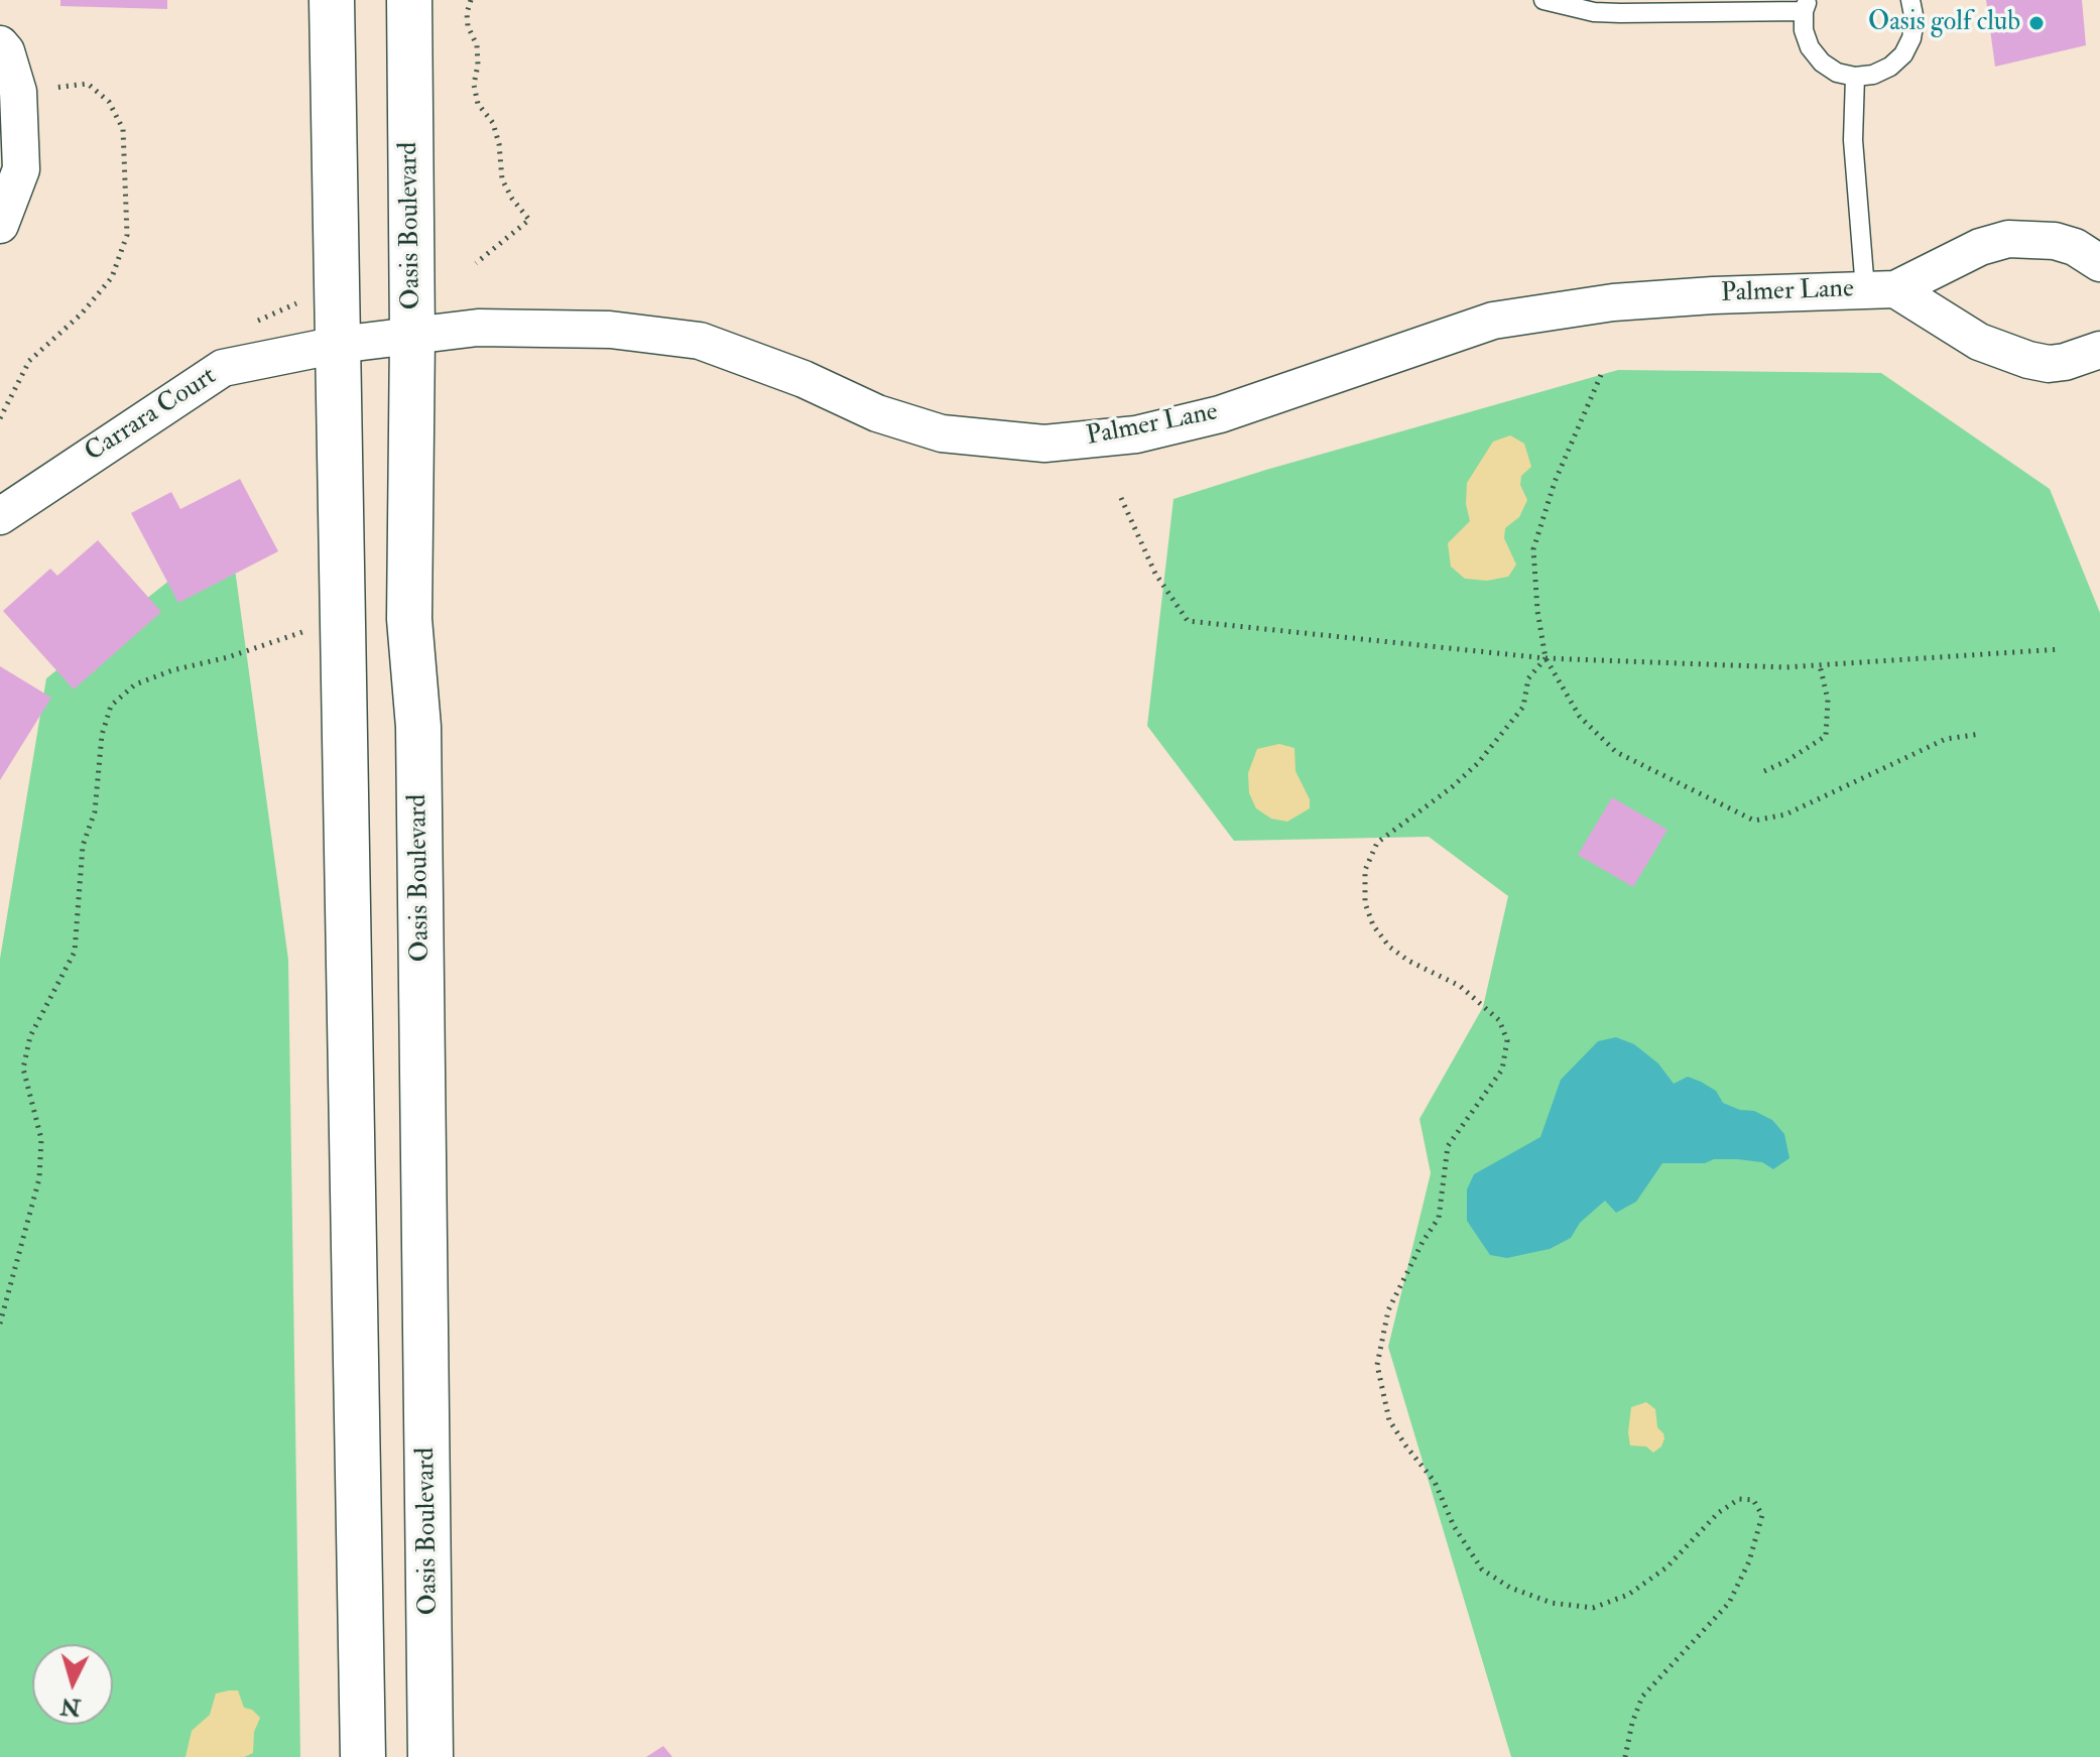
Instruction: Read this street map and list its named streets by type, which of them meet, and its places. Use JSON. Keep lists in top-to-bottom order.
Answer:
{
  "streets": {
    "main road": ["Oasis Boulevard"],
    "street": ["Palmer Lane", "Carrara Court"]
  },
  "crossings": [
    ["Oasis Boulevard", "Palmer Lane"],
    ["Oasis Boulevard", "Carrara Court"],
    ["Palmer Lane", "Carrara Court"]
  ],
  "places": ["Oasis golf club"],
  "north": "bottom"
}
